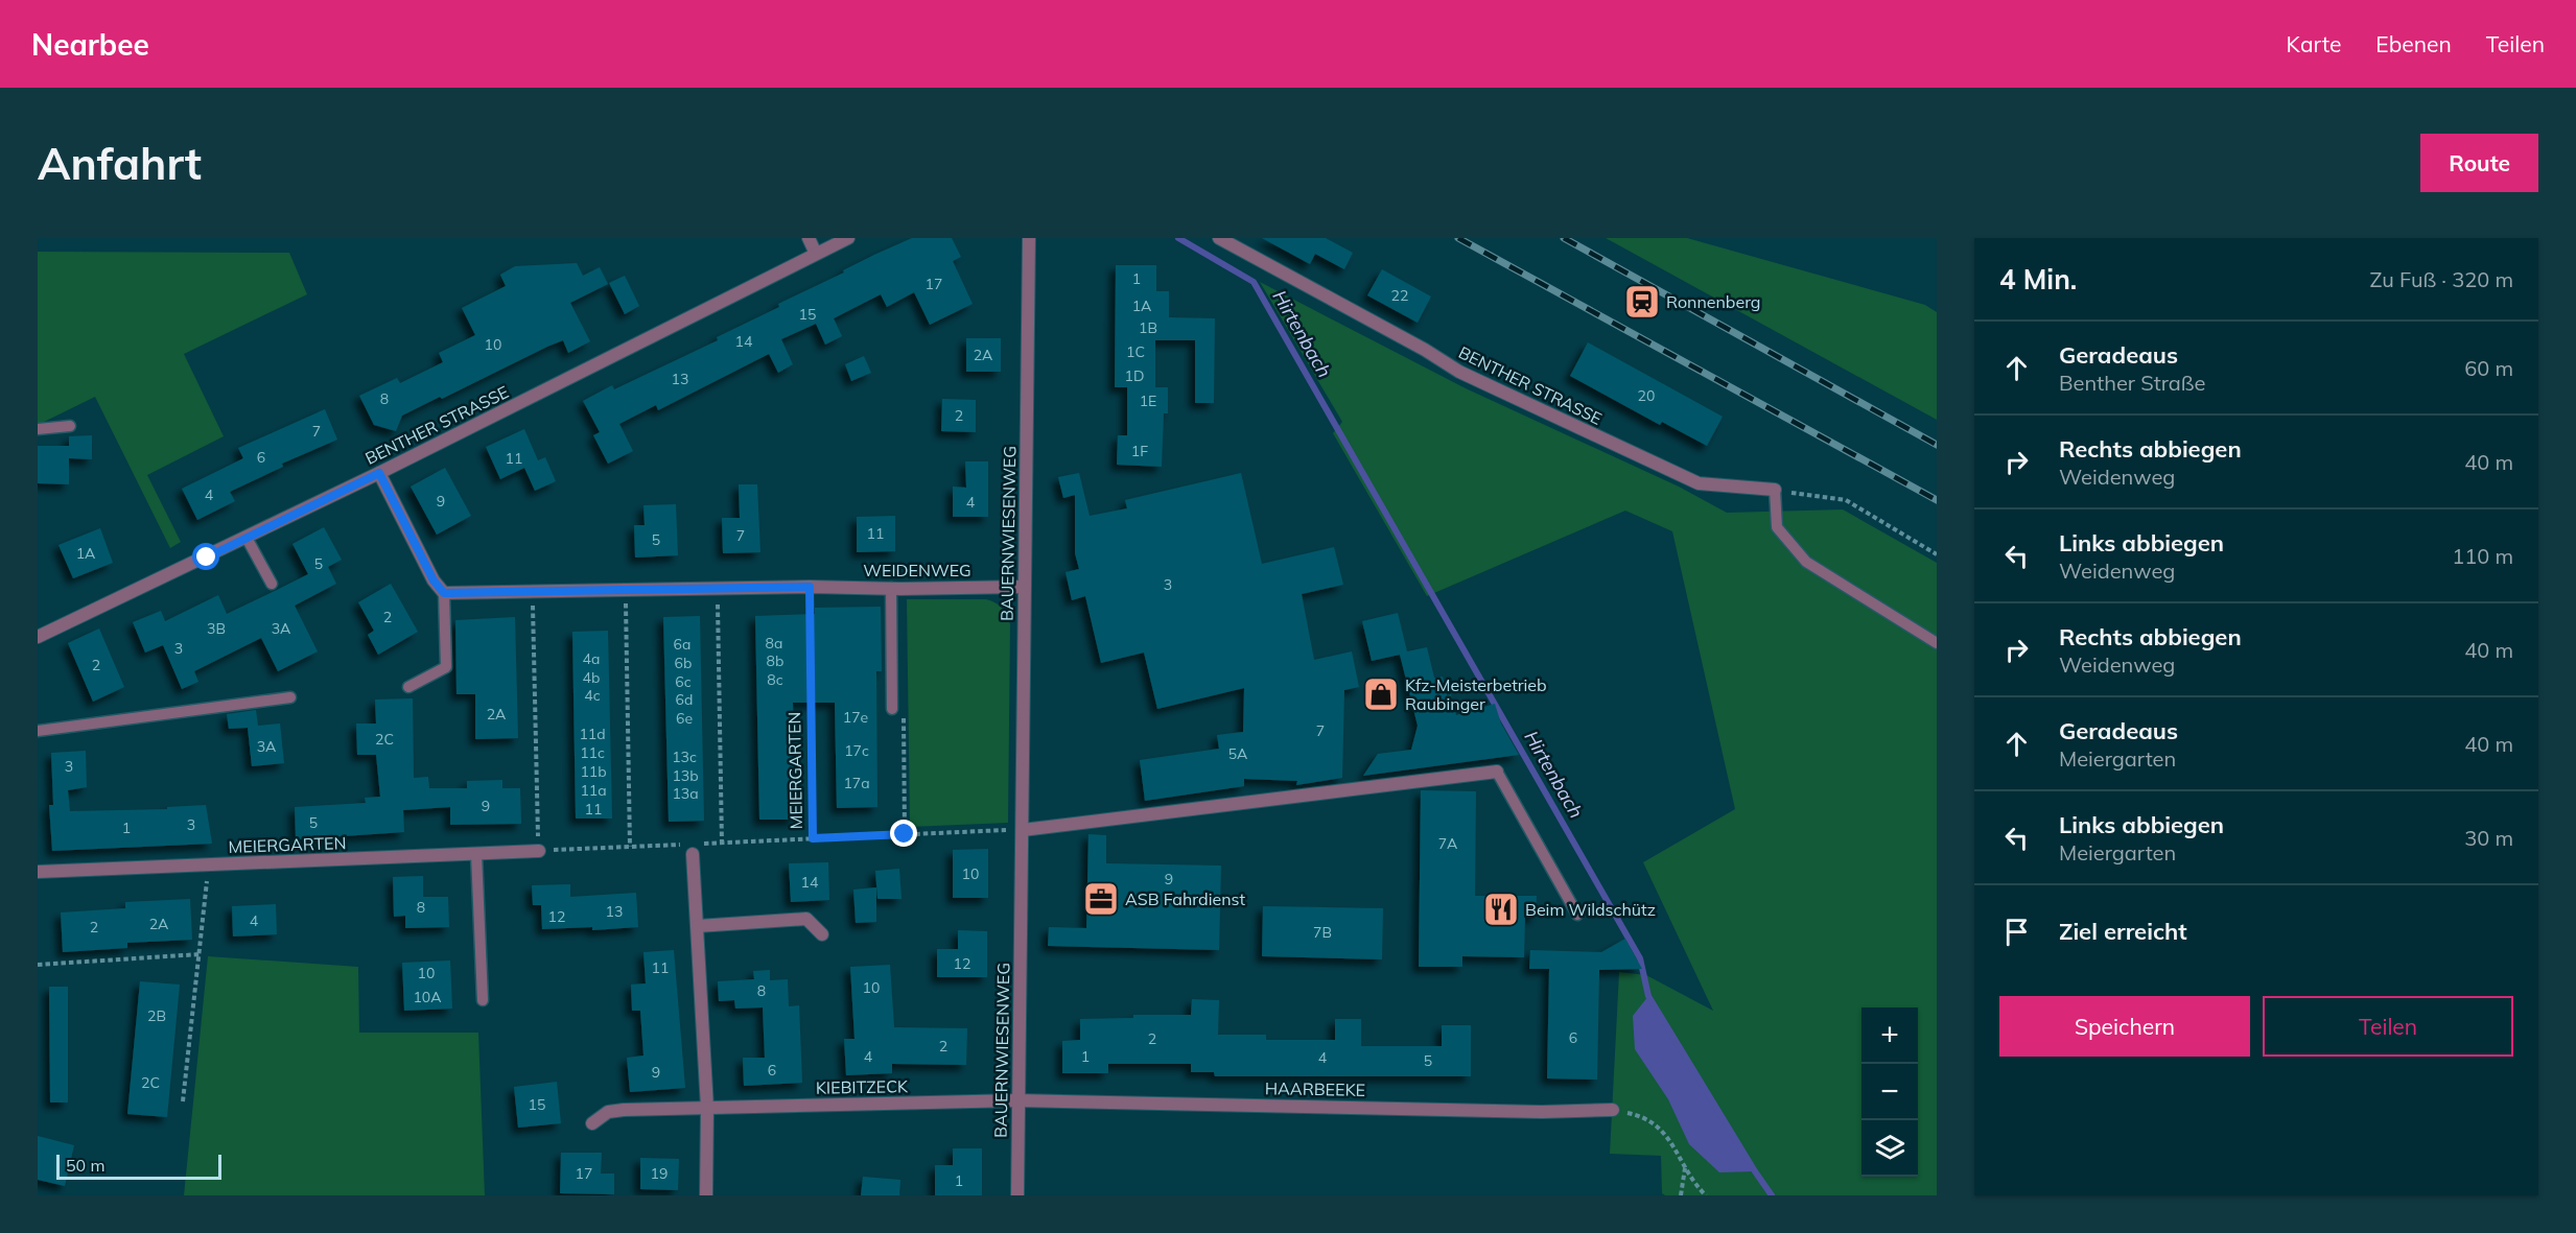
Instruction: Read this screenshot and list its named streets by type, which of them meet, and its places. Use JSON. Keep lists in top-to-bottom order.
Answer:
{
  "streets": {
    "street": [
      "BENTHER STRASSE",
      "BAUERNWIESENWEG",
      "WEIDENWEG",
      "MEIERGARTEN",
      "KIEBITZECK",
      "HAARBEEKE"
    ]
  },
  "crossings": [
    ["BAUERNWIESENWEG", "WEIDENWEG"],
    ["BAUERNWIESENWEG", "MEIERGARTEN"],
    ["BAUERNWIESENWEG", "KIEBITZECK"],
    ["BAUERNWIESENWEG", "HAARBEEKE"],
    ["WEIDENWEG", "MEIERGARTEN"],
    ["KIEBITZECK", "HAARBEEKE"]
  ],
  "water": ["Hirtenbach"],
  "places": {
    "station": ["Ronnenberg"],
    "shop": ["Kfz-Meisterbetrieb Raubinger"],
    "office": ["ASB Fahrdienst"],
    "restaurant": ["Beim Wildschütz"]
  },
  "house_numbers": [
    "1",
    "17",
    "22",
    "1A",
    "15",
    "1B",
    "14",
    "10",
    "1C",
    "2A",
    "1D",
    "13",
    "20",
    "8",
    "1E",
    "2",
    "7",
    "1F",
    "6",
    "11",
    "4",
    "9",
    "4",
    "11",
    "7",
    "5",
    "1A",
    "5",
    "3",
    "2",
    "3B",
    "3A",
    "8a",
    "6a",
    "3",
    "4a",
    "8b",
    "6b",
    "2",
    "4b",
    "8c",
    "6c",
    "4c",
    "6d",
    "2A",
    "17e",
    "6e",
    "7",
    "11d",
    "2C",
    "3A",
    "17c",
    "11c",
    "5A",
    "13c",
    "3",
    "11b",
    "13b",
    "17a",
    "11a",
    "13a",
    "9",
    "11",
    "5",
    "3",
    "1",
    "7A",
    "10",
    "9",
    "14",
    "8",
    "13",
    "12",
    "4",
    "2A",
    "2",
    "7B",
    "12",
    "11",
    "10",
    "10",
    "8",
    "10A",
    "2B",
    "6",
    "2",
    "2",
    "4",
    "1",
    "4",
    "5",
    "6",
    "9",
    "2C",
    "15",
    "17",
    "19",
    "1"
  ],
  "scale_bar": "50 m",
  "page": {
    "header": "Nearbee",
    "nav": ["Karte", "Ebenen", "Teilen"],
    "buttons": [
      "Route",
      ["Speichern", "Teilen"]
    ],
    "title": "Anfahrt",
    "heading": ["4 Min.", "Zu Fuß · 320 m"],
    "list": [
      ["Geradeaus", "Benther Straße", "60 m"],
      ["Rechts abbiegen", "Weidenweg", "40 m"],
      ["Links abbiegen", "Weidenweg", "110 m"],
      ["Rechts abbiegen", "Weidenweg", "40 m"],
      ["Geradeaus", "Meiergarten", "40 m"],
      ["Links abbiegen", "Meiergarten", "30 m"],
      "Ziel erreicht"
    ],
    "map_buttons": ["+", "−"],
    "scale": "50 m"
  }
}
